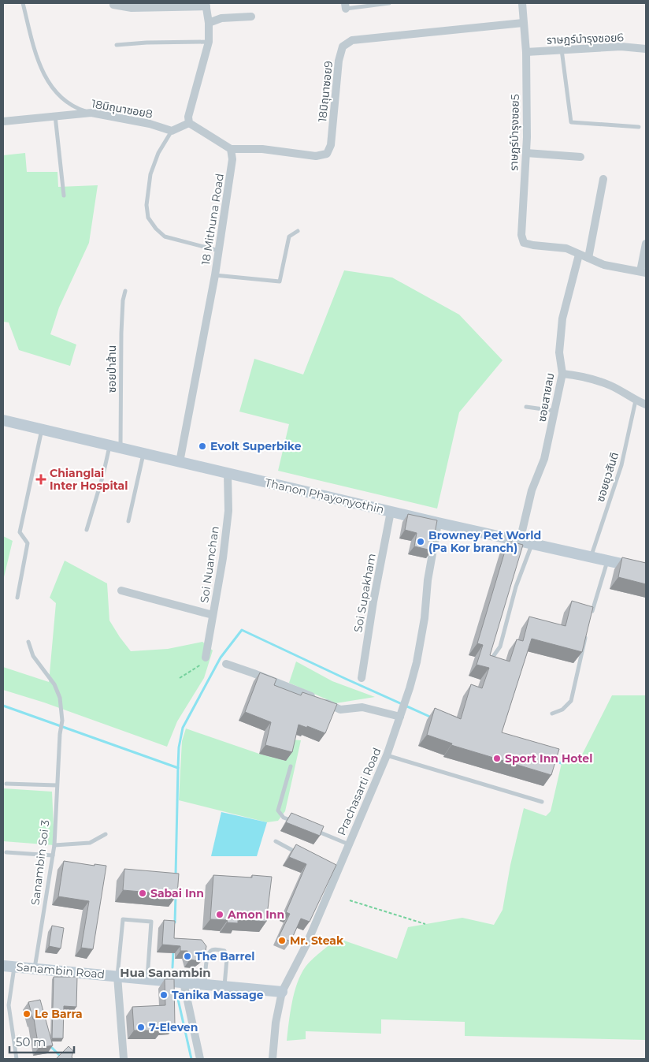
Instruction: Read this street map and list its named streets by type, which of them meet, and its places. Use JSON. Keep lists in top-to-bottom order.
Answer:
{
  "streets": {
    "main road": ["Thanon Phayonyothin", "Sanambin Road"],
    "street": [
      "ราษฎร์บำรุงซอย6",
      "18มิถุนาซอย9",
      "18มิถุนาซอย8",
      "ราษฎร์บำรุงซอย5",
      "18 Mithuna Road",
      "ซอยสายลม",
      "Soi Nuanchan",
      "Soi Supakham",
      "Prachasarti Road"
    ],
    "lane": ["ซอยป่าส้าน", "ซอยยุวสันติ", "Sanambin Soi 3"]
  },
  "crossings": [
    ["ราษฎร์บำรุงซอย6", "ราษฎร์บำรุงซอย5"],
    ["18มิถุนาซอย9", "ราษฎร์บำรุงซอย5"],
    ["18มิถุนาซอย9", "18 Mithuna Road"],
    ["ราษฎร์บำรุงซอย5", "ซอยสายลม"],
    ["18 Mithuna Road", "Thanon Phayonyothin"],
    ["ซอยป่าส้าน", "Thanon Phayonyothin"],
    ["ซอยสายลม", "Thanon Phayonyothin"],
    ["ซอยยุวสันติ", "Thanon Phayonyothin"],
    ["Thanon Phayonyothin", "Soi Nuanchan"],
    ["Thanon Phayonyothin", "Soi Supakham"],
    ["Thanon Phayonyothin", "Prachasarti Road"],
    ["Prachasarti Road", "Sanambin Road"],
    ["Sanambin Soi 3", "Sanambin Road"]
  ],
  "districts": ["Hua Sanambin"],
  "places": {
    "other": [
      "Evolt Superbike",
      "Browney Pet World (Pa Kor branch)",
      "Sport Inn Hotel",
      "Sabai Inn",
      "Amon Inn",
      "Mr. Steak",
      "The Barrel",
      "Tanika Massage",
      "Le Barra",
      "7-Eleven"
    ],
    "health": ["Chianglai Inter Hospital"]
  },
  "scale_bar": "50 m"
}
